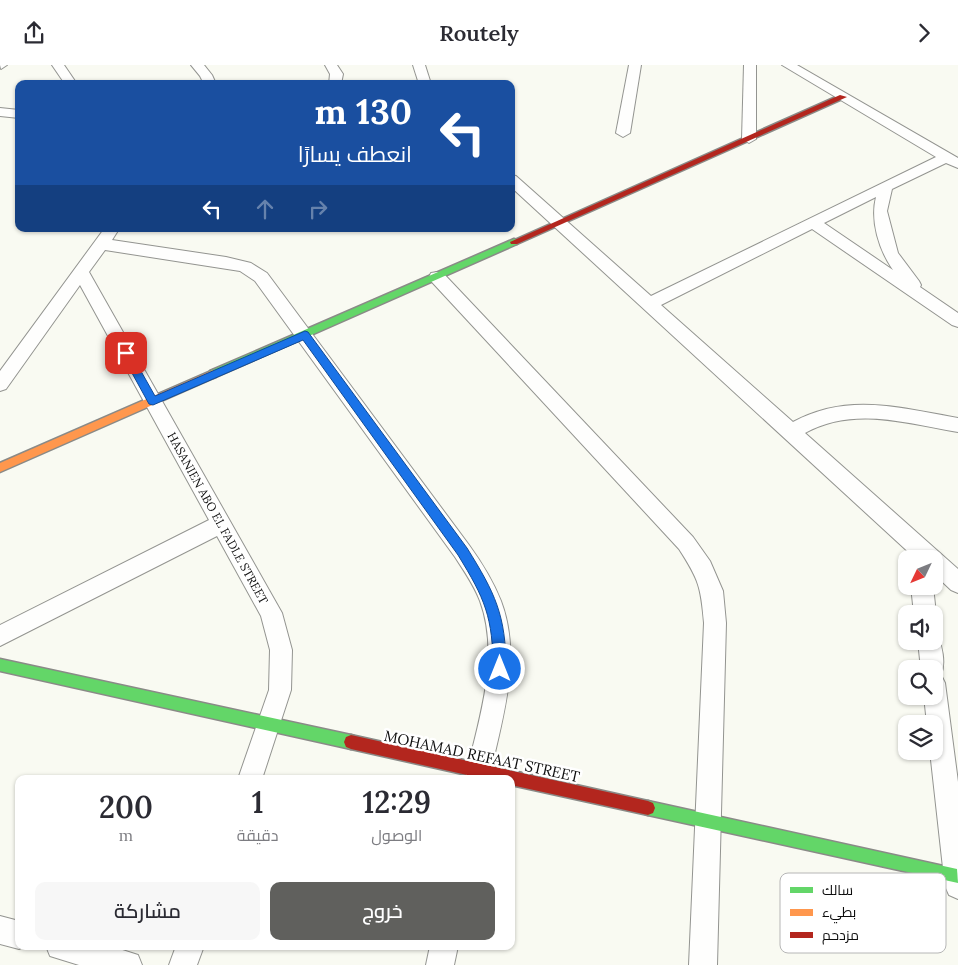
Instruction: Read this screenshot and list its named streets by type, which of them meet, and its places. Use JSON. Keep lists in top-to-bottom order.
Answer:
{
  "streets": {
    "street": ["HASANIEN ABO EL FADLE STREET", "MOHAMAD REFAAT STREET"]
  },
  "crossings": [
    ["HASANIEN ABO EL FADLE STREET", "MOHAMAD REFAAT STREET"]
  ],
  "legend": ["سالك", "بطيء", "مزدحم"],
  "north": "bottom left",
  "page": {
    "header": "Routely",
    "turn": ["130 m", "انعطف يسارًا"],
    "eta": [
      "12:29",
      "الوصول",
      "1",
      "دقيقة",
      "200",
      "m"
    ],
    "buttons": ["خروج", "مشاركة"]
  }
}
